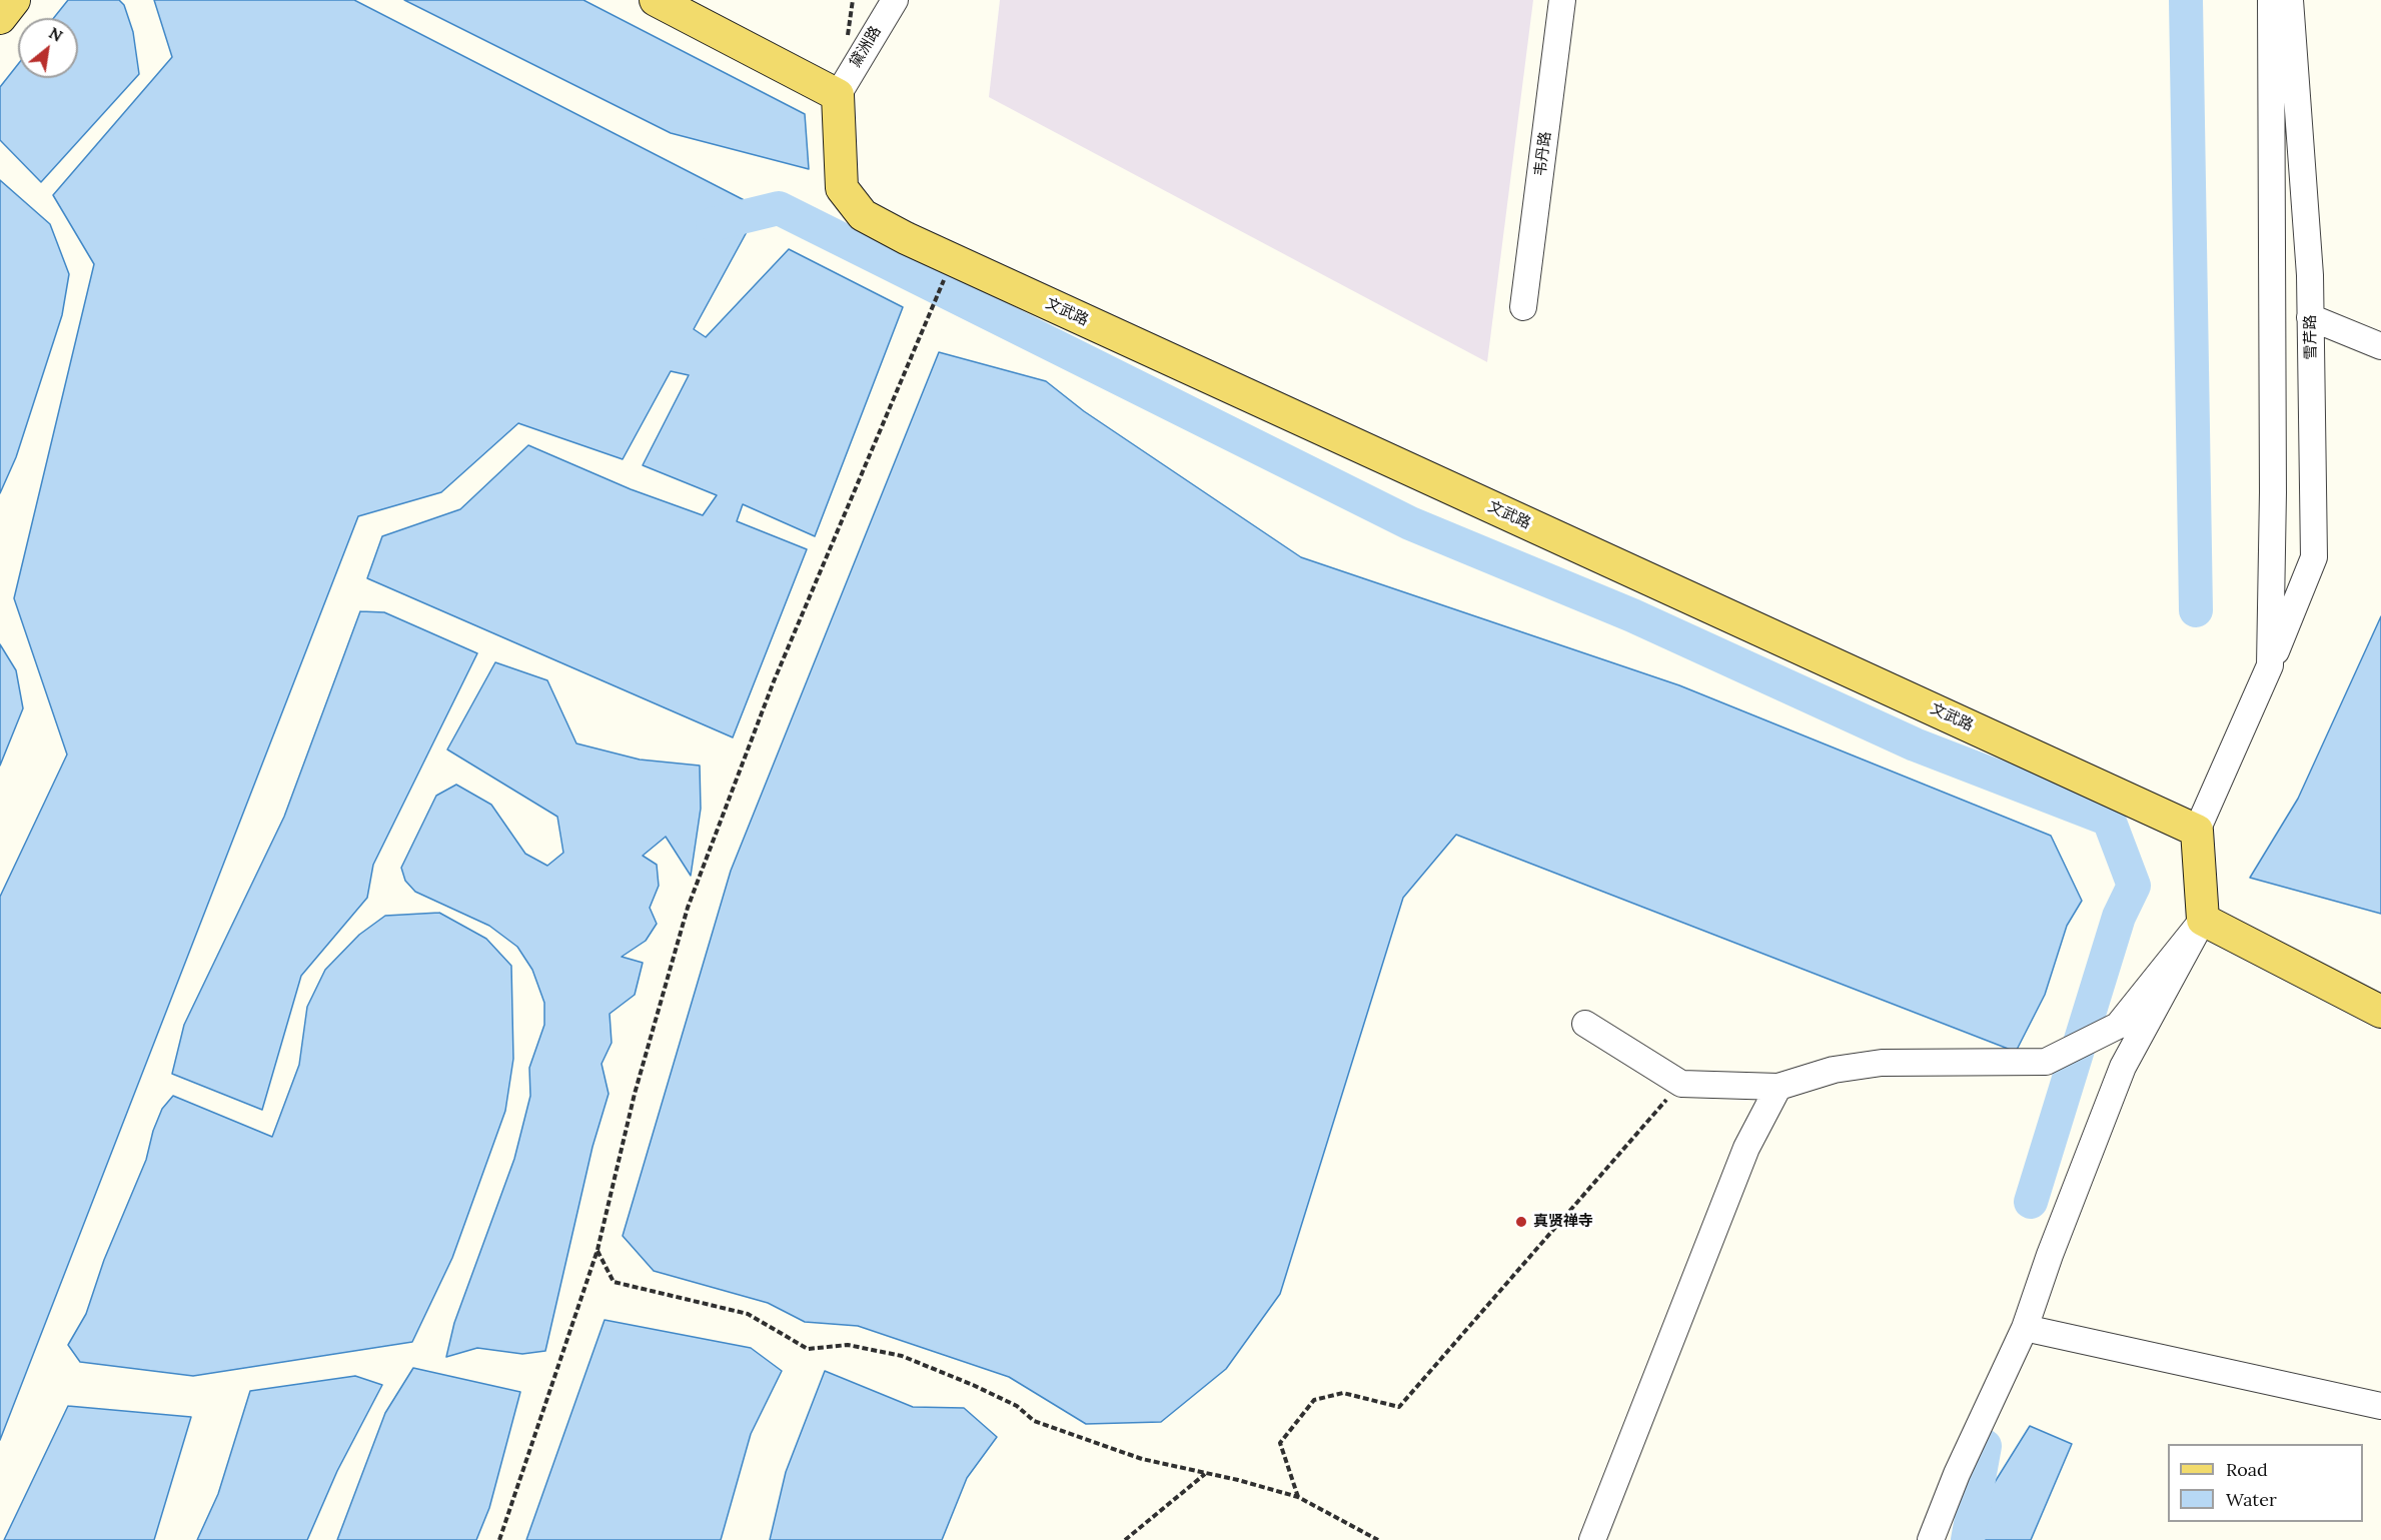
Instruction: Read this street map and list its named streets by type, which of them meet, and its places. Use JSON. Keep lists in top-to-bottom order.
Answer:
{
  "streets": {
    "main road": ["文武路"],
    "street": ["黛洲路", "韦丹路", "雪芹路"]
  },
  "crossings": [
    ["黛洲路", "文武路"],
    ["文武路", "雪芹路"]
  ],
  "places": ["真贤禅寺"],
  "legend": ["Road", "Water"],
  "north": "top right"
}
